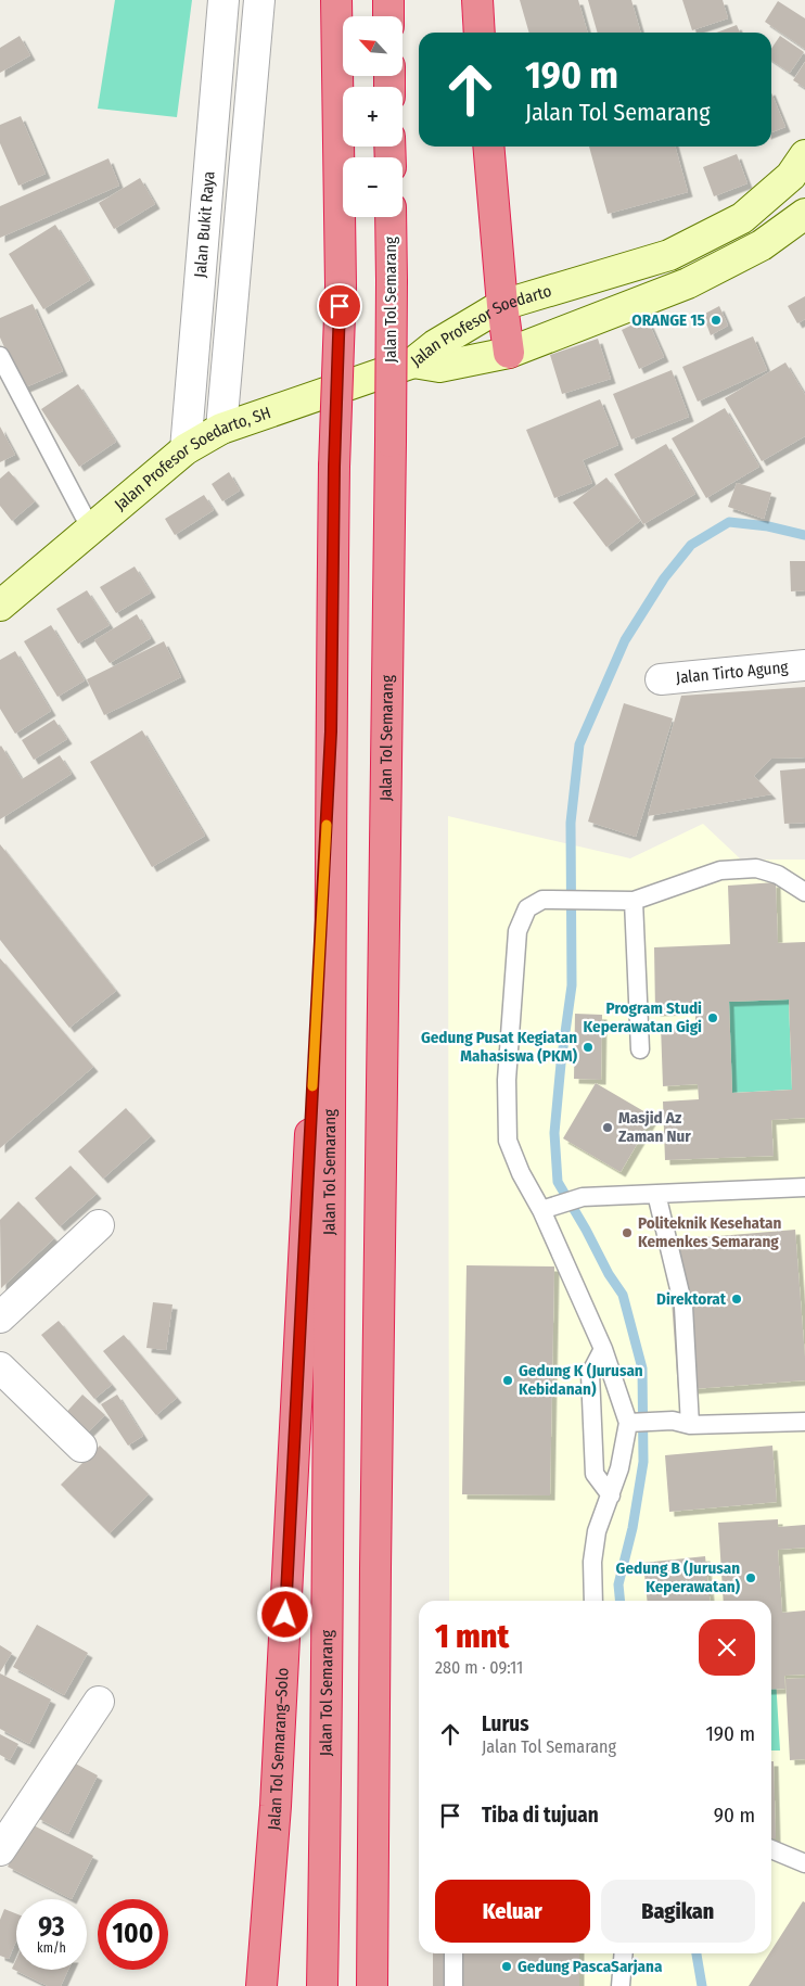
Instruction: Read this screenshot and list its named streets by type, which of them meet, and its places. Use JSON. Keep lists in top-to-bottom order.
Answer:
{
  "streets": {
    "highway": ["Jalan Tol Semarang", "Jalan Tol Semarang–Solo"],
    "main road": ["Jalan Profesor Soedarto", "Jalan Profesor Soedarto, SH"],
    "street": ["Jalan Bukit Raya", "Jalan Tirto Agung"]
  },
  "crossings": [
    ["Jalan Bukit Raya", "Jalan Profesor Soedarto, SH"],
    ["Jalan Tol Semarang", "Jalan Tol Semarang–Solo"],
    ["Jalan Profesor Soedarto", "Jalan Profesor Soedarto, SH"]
  ],
  "places": [
    "ORANGE 15",
    "Program Studi Keperawatan Gigi",
    "Gedung Pusat Kegiatan Mahasiswa (PKM)",
    "Masjid Az Zaman Nur",
    "Politeknik Kesehatan Kemenkes Semarang",
    "Direktorat",
    "Gedung K (Jurusan Kebidanan)",
    "Gedung B (Jurusan Keperawatan)",
    "Gedung PascaSarjana"
  ],
  "north": "top left",
  "page": {
    "map_buttons": ["+", "−"],
    "turn": ["190 m", "Jalan Tol Semarang"],
    "heading": ["1 mnt", "280 m · 09:11"],
    "list": [
      {
        "name": "Lurus",
        "note": "Jalan Tol Semarang",
        "value": "190 m"
      },
      {
        "name": "Tiba di tujuan",
        "value": "90 m"
      }
    ],
    "buttons": ["Keluar", "Bagikan"],
    "speed": "93 km/h",
    "limit": "100"
  }
}
